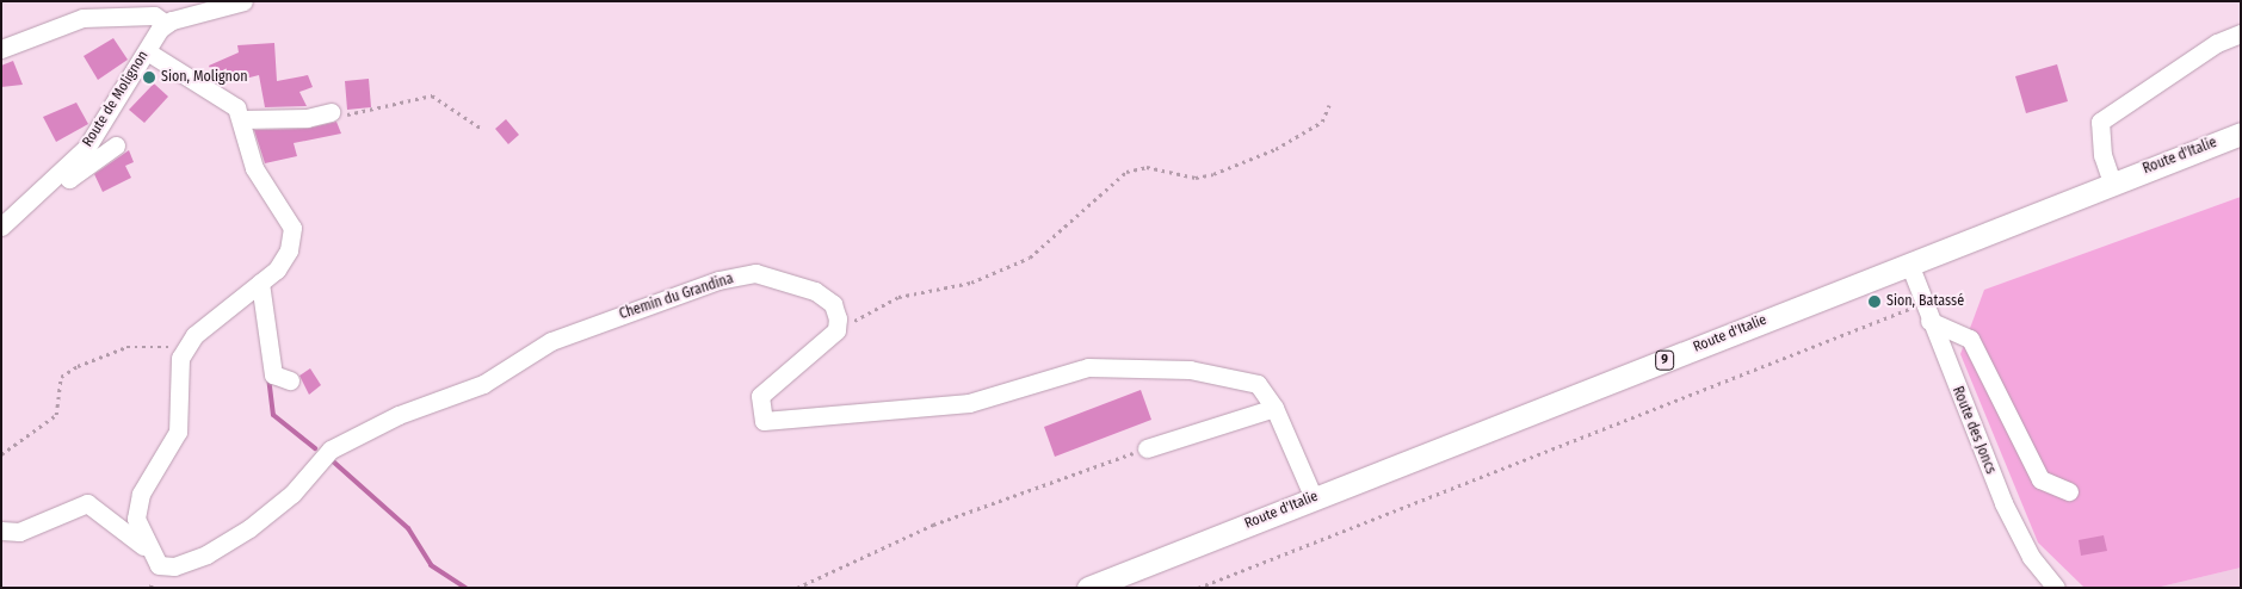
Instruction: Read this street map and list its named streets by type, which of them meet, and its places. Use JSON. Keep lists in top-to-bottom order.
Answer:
{
  "streets": {
    "main road": ["Route d'Italie", "9"],
    "street": ["Route de Molignon", "Chemin du Grandina", "Route des Joncs"]
  },
  "crossings": [
    ["Route d'Italie", "Route des Joncs"]
  ],
  "places": ["Sion, Molignon", "Sion, Batassé"]
}
